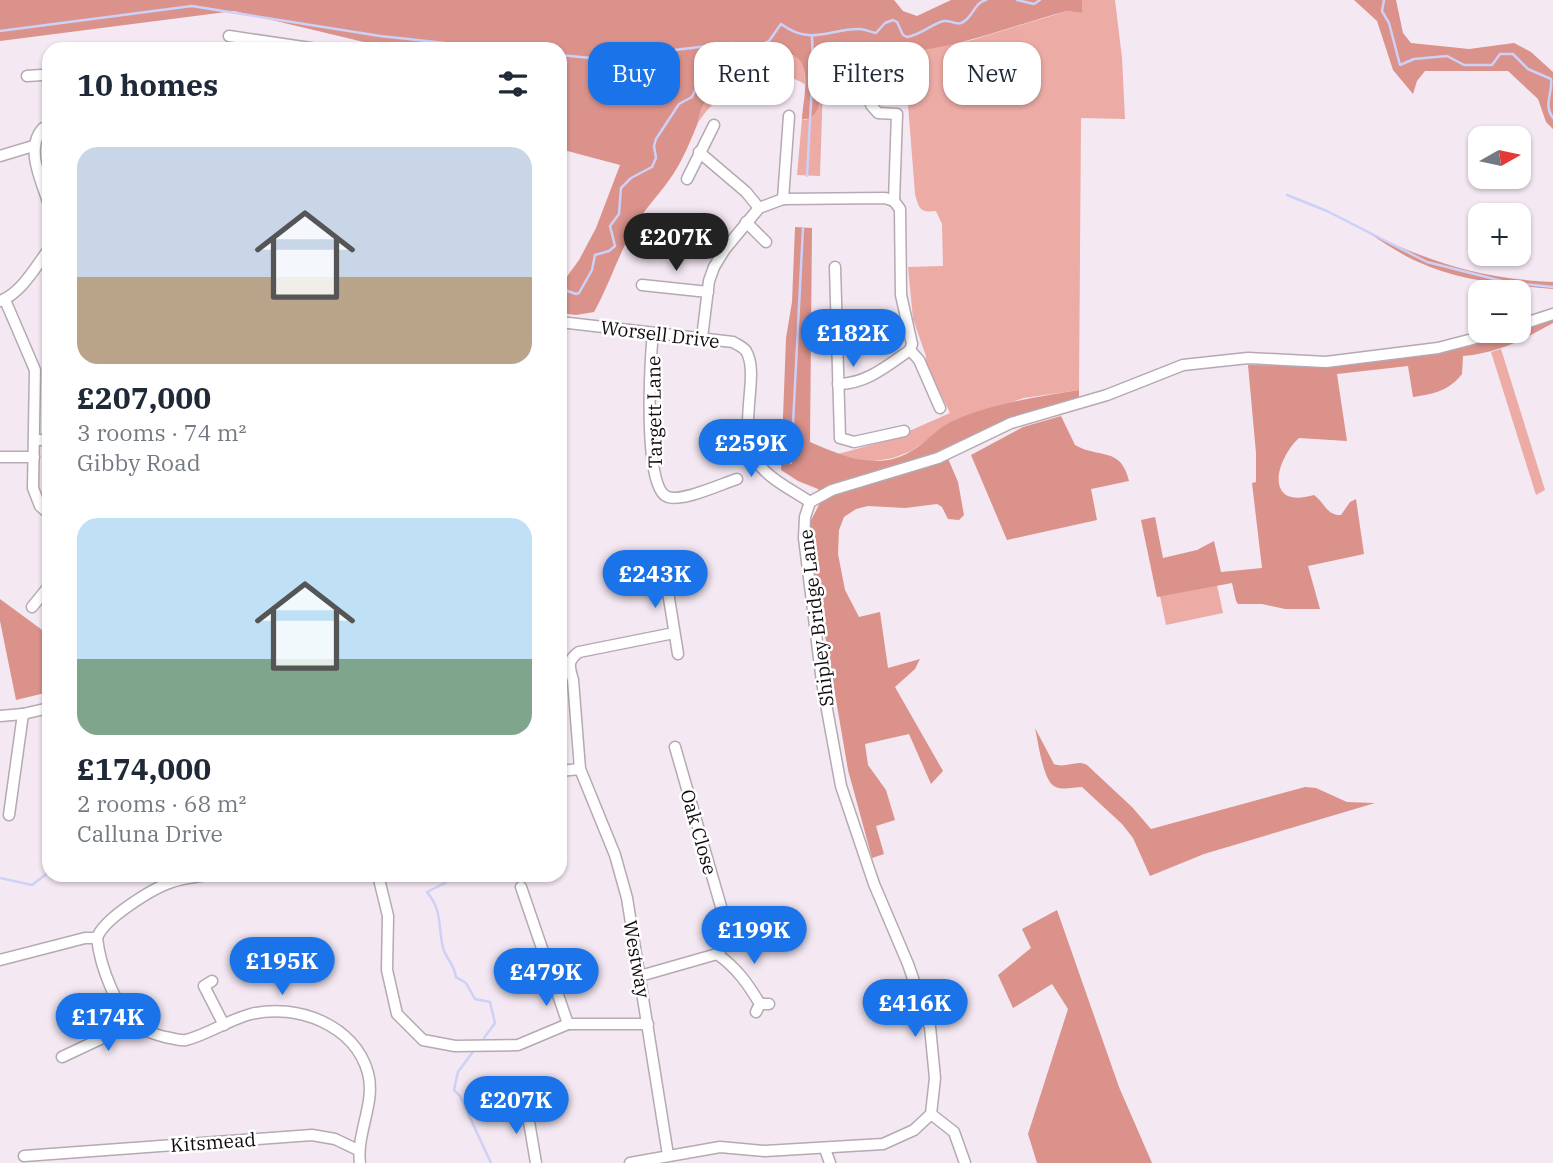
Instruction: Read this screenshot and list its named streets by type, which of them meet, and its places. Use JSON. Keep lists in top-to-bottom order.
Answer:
{
  "streets": {
    "street": [
      "Worsell Drive",
      "Targett Lane",
      "Shipley Bridge Lane",
      "Oak Close",
      "Westway",
      "Kitsmead"
    ]
  },
  "crossings": [
    ["Worsell Drive", "Targett Lane"],
    ["Worsell Drive", "Shipley Bridge Lane"]
  ],
  "north": "right",
  "page": {
    "chip": [
      "Buy",
      "Rent",
      "Filters",
      "New"
    ],
    "heading": "10 homes",
    "map_buttons": ["+", "−"],
    "list": [
      {
        "name": "£207,000",
        "note": "3 rooms · 74 m² · Gibby Road"
      },
      {
        "name": "£174,000",
        "note": "2 rooms · 68 m² · Calluna Drive"
      }
    ],
    "price": [
      "£207K",
      "£182K",
      "£259K",
      "£243K",
      "£199K",
      "£195K",
      "£479K",
      "£416K",
      "£174K",
      "£207K"
    ]
  }
}
